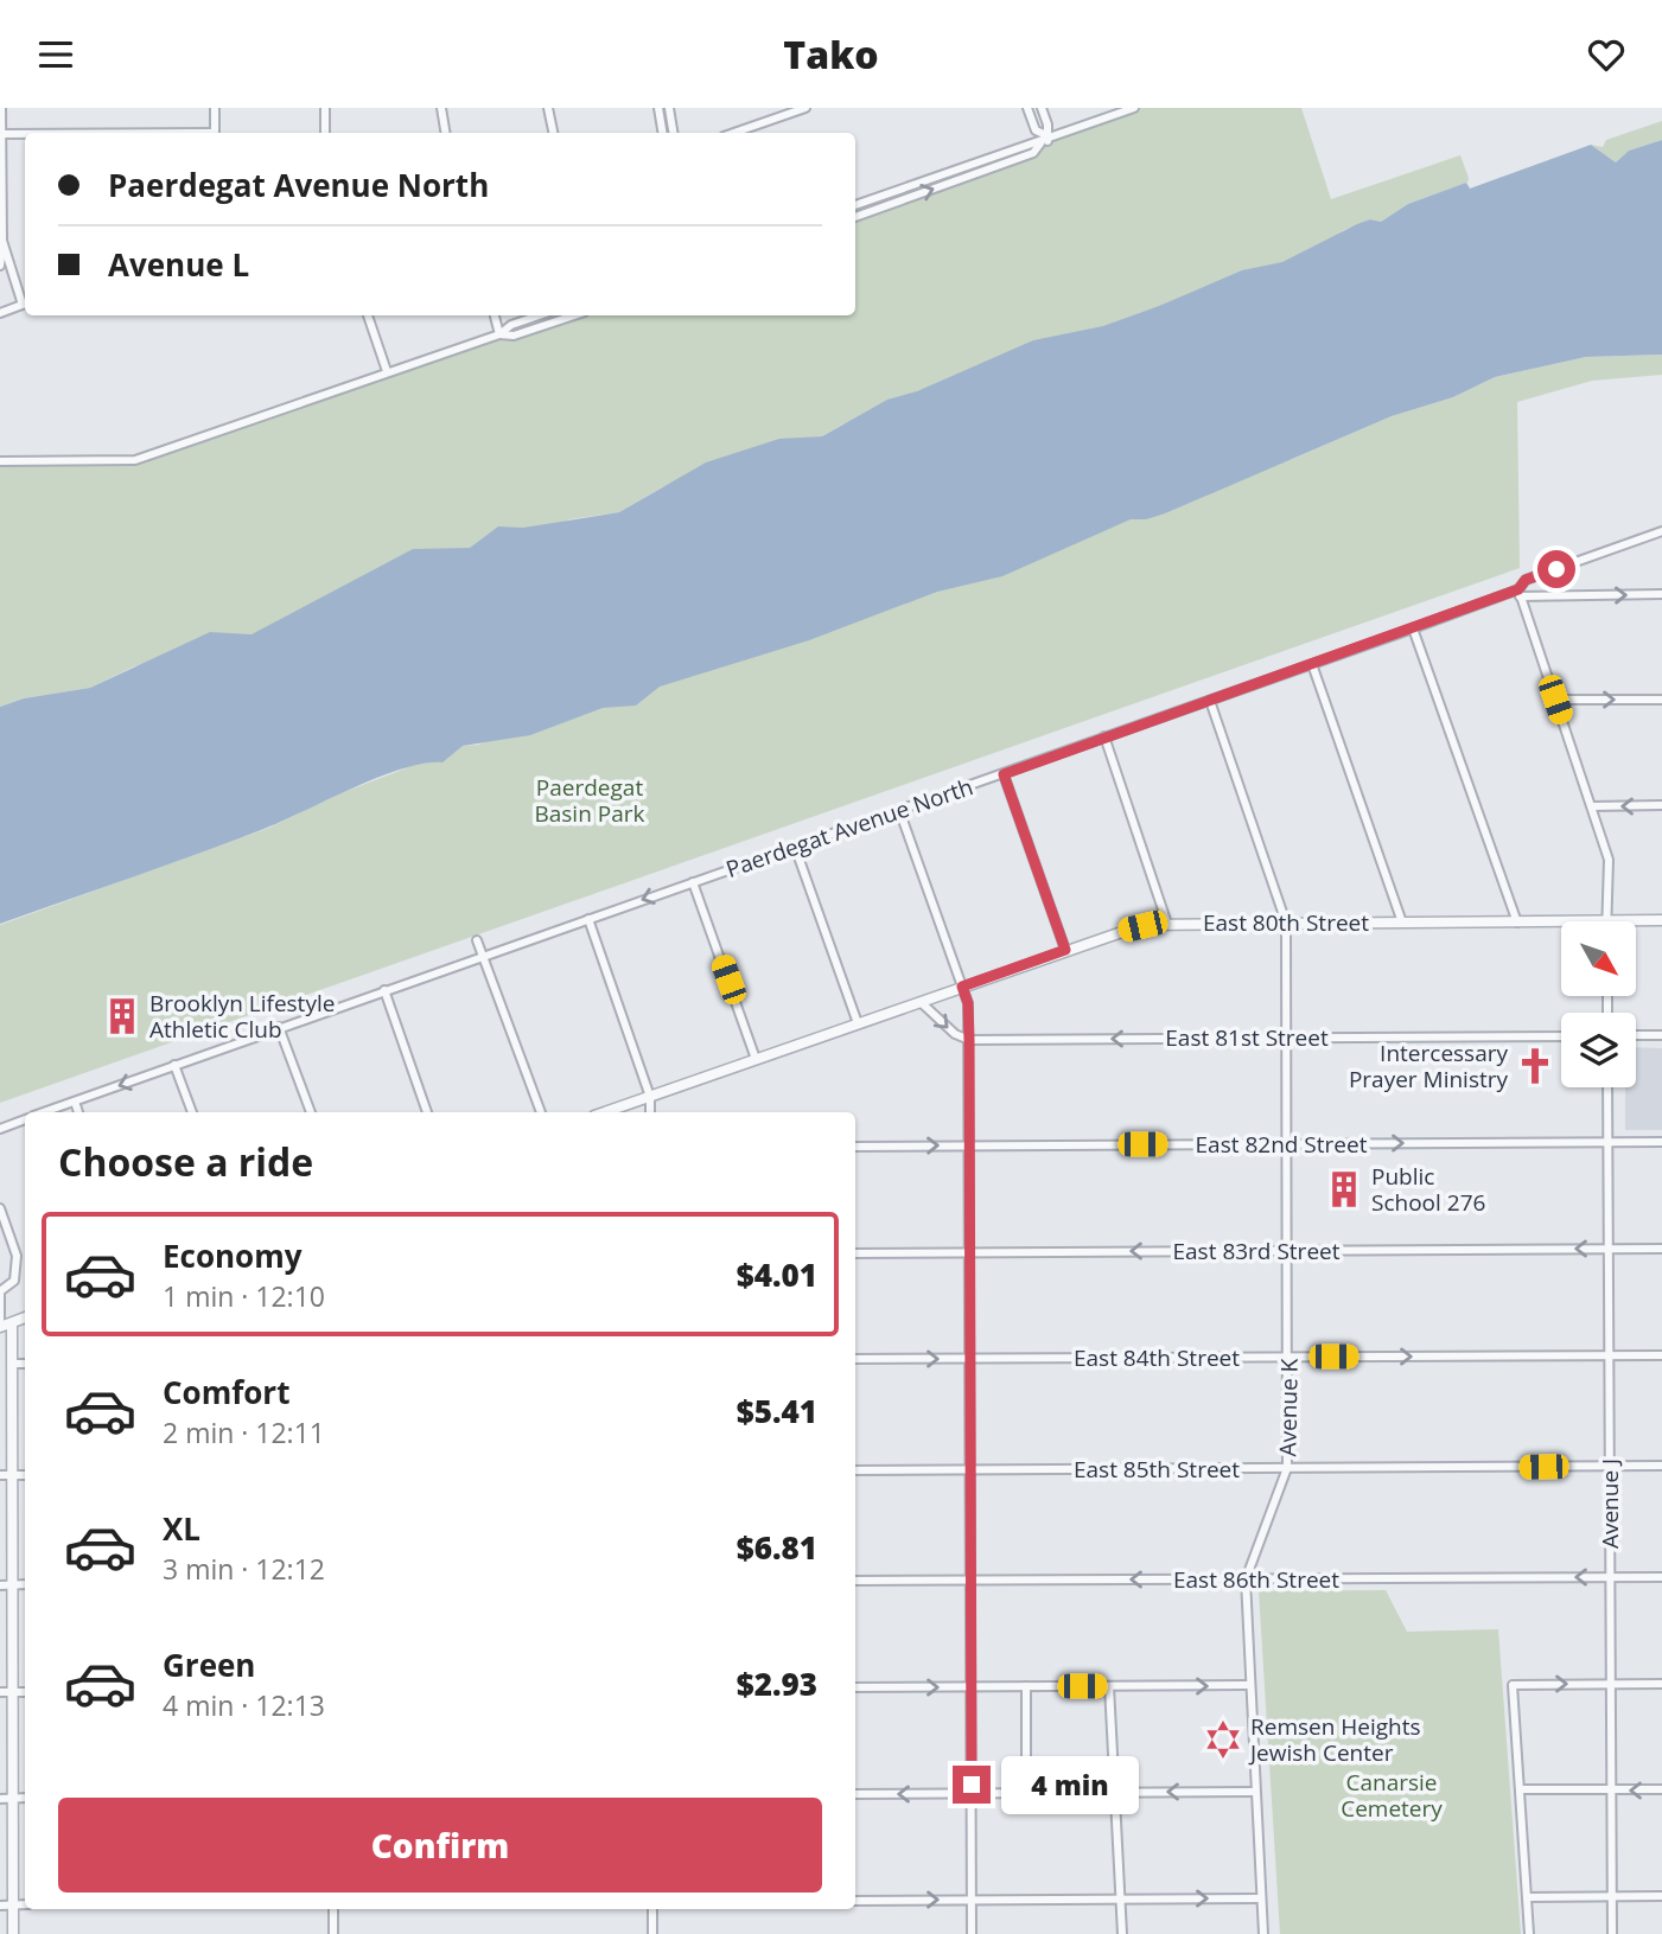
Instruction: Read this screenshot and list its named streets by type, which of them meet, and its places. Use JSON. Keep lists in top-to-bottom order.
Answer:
{
  "streets": {
    "street": [
      "Paerdegat Avenue North",
      "East 80th Street",
      "East 81st Street",
      "East 82nd Street",
      "East 83rd Street",
      "East 84th Street",
      "Avenue K",
      "East 85th Street",
      "Avenue J",
      "East 86th Street"
    ]
  },
  "crossings": [
    ["Paerdegat Avenue North", "Avenue K"],
    ["East 80th Street", "Avenue K"],
    ["East 81st Street", "Avenue K"],
    ["East 82nd Street", "Avenue K"],
    ["East 82nd Street", "Avenue J"],
    ["East 83rd Street", "Avenue K"],
    ["East 83rd Street", "Avenue J"],
    ["East 84th Street", "Avenue K"],
    ["East 84th Street", "Avenue J"],
    ["Avenue K", "East 85th Street"],
    ["Avenue K", "East 86th Street"],
    ["East 85th Street", "Avenue J"],
    ["Avenue J", "East 86th Street"]
  ],
  "one_way": [
    "East 81st Street",
    "East 82nd Street",
    "East 83rd Street",
    "East 84th Street",
    "East 86th Street"
  ],
  "parks": ["Paerdegat Basin Park", "Canarsie Cemetery"],
  "places": {
    "building": ["Brooklyn Lifestyle Athletic Club", "Public School 276"],
    "church": ["Intercessary Prayer Ministry"],
    "synagogue": ["Remsen Heights Jewish Center"]
  },
  "north": "bottom right",
  "page": {
    "header": "Tako",
    "banner": ["Paerdegat Avenue North", "Avenue L"],
    "heading": "Choose a ride",
    "list": [
      {
        "name": "Economy",
        "note": "1 min · 12:10",
        "value": "$4.01"
      },
      {
        "name": "Comfort",
        "note": "2 min · 12:11",
        "value": "$5.41"
      },
      {
        "name": "XL",
        "note": "3 min · 12:12",
        "value": "$6.81"
      },
      {
        "name": "Green",
        "note": "4 min · 12:13",
        "value": "$2.93"
      }
    ],
    "bubble": "4 min",
    "buttons": "Confirm"
  }
}
